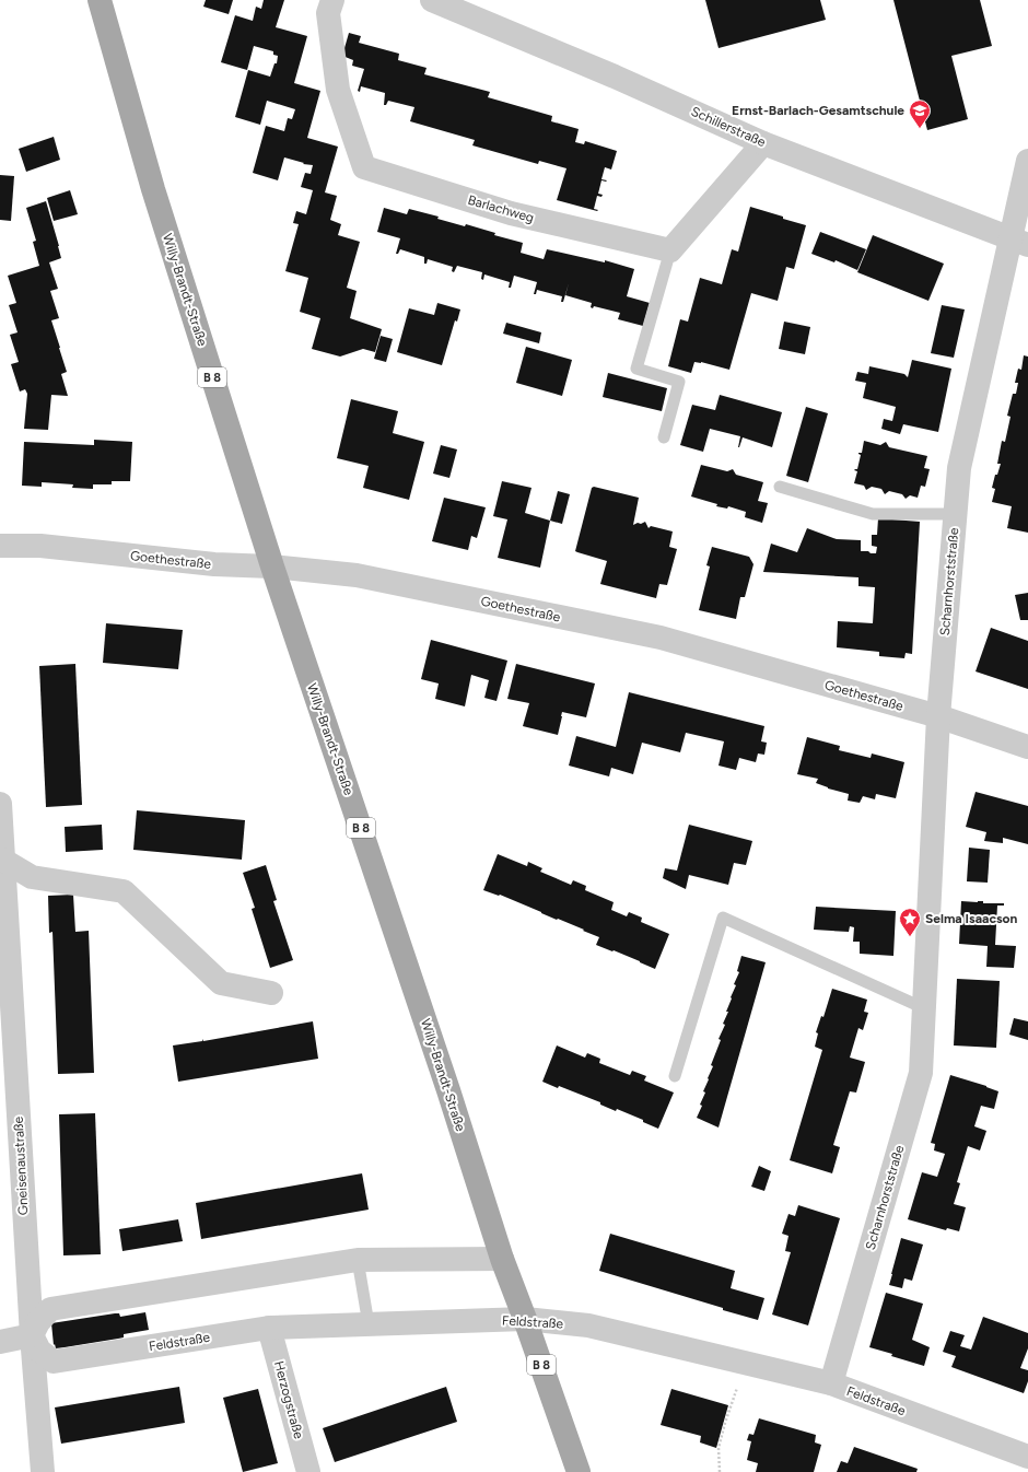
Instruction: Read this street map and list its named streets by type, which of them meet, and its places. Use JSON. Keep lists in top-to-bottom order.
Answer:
{
  "streets": {
    "main road": ["Willy-Brandt-Straße", "B 8"],
    "street": [
      "Schillerstraße",
      "Barlachweg",
      "Goethestraße",
      "Scharnhorststraße",
      "Gneisenaustraße",
      "Feldstraße",
      "Herzogstraße"
    ]
  },
  "crossings": [
    ["Schillerstraße", "Scharnhorststraße"],
    ["Willy-Brandt-Straße", "Goethestraße"],
    ["Willy-Brandt-Straße", "Feldstraße"],
    ["Goethestraße", "Scharnhorststraße"],
    ["Scharnhorststraße", "Feldstraße"],
    ["Gneisenaustraße", "Feldstraße"],
    ["Feldstraße", "Herzogstraße"]
  ],
  "places": {
    "school or university": ["Ernst-Barlach-Gesamtschule"],
    "place": ["Selma Isaacson"]
  }
}
